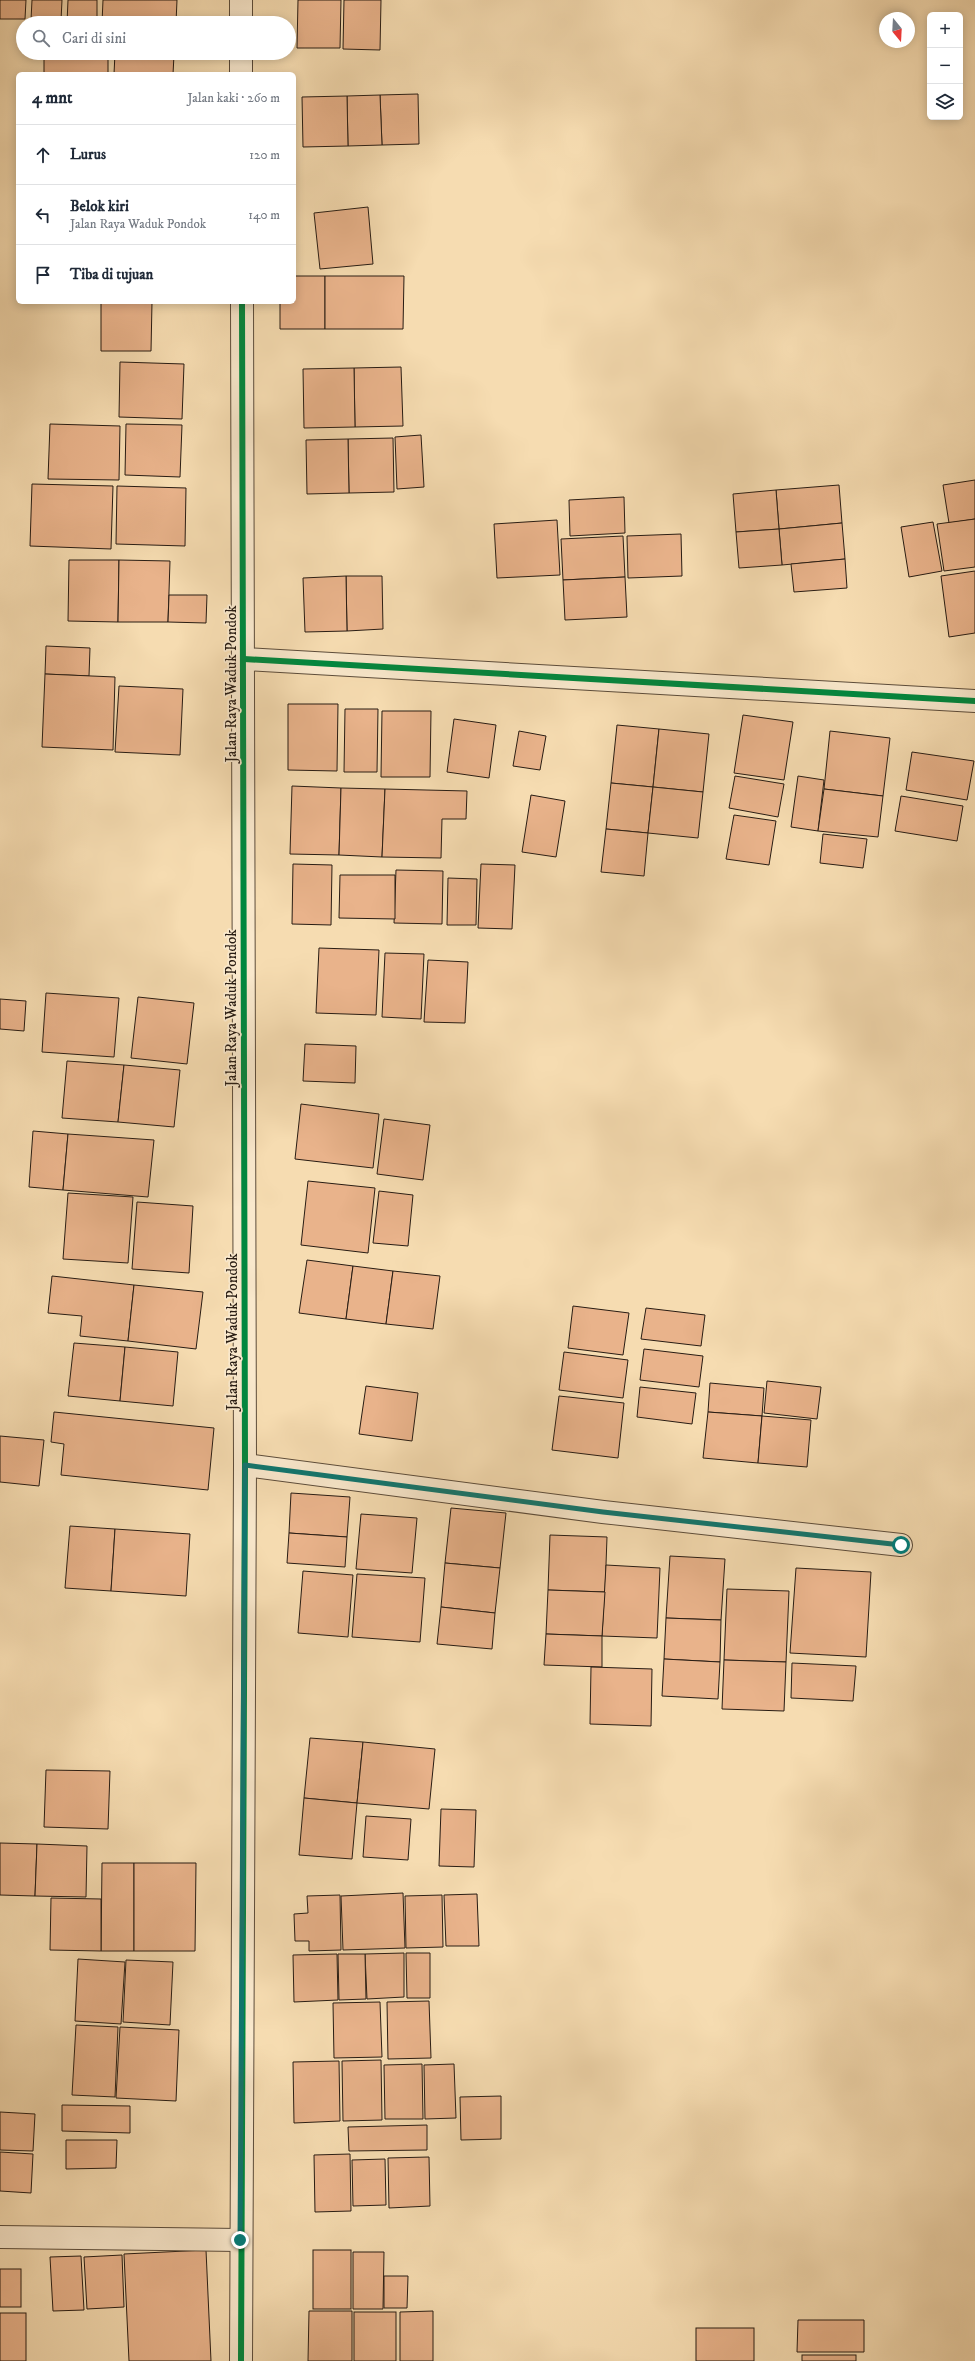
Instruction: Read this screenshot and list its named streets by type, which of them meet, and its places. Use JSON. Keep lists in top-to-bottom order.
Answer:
{
  "streets": {
    "street": ["Jalan Raya Waduk Pondok"]
  },
  "north": "bottom",
  "page": {
    "map_buttons": ["+", "−"],
    "search": "Cari di sini",
    "heading": ["4 mnt", "Jalan kaki · 260 m"],
    "list": [
      ["Lurus", "120 m"],
      ["Belok kiri", "Jalan Raya Waduk Pondok", "140 m"],
      "Tiba di tujuan"
    ]
  }
}
